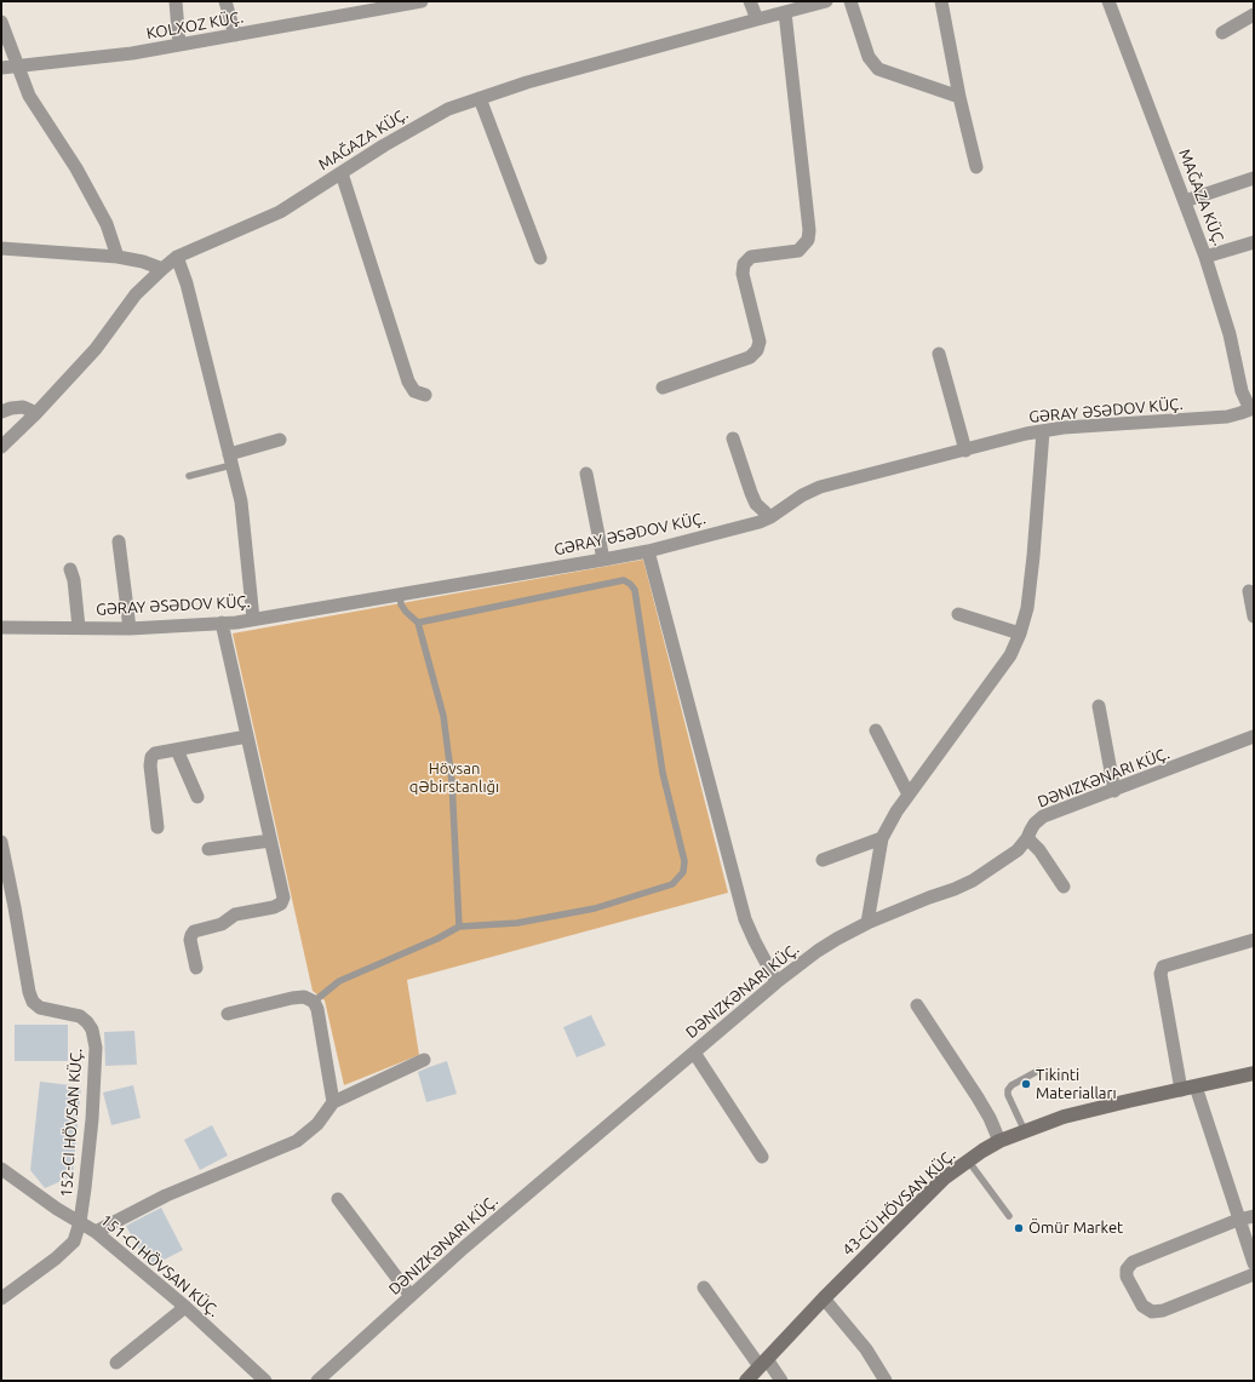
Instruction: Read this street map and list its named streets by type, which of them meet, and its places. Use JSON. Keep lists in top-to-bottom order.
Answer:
{
  "streets": {
    "main road": ["43-CÜ HÖVSAN KÜÇ."],
    "street": [
      "KOLXOZ KÜÇ.",
      "MAĞAZA KÜÇ.",
      "GƏRAY ƏSƏDOV KÜÇ.",
      "152-CI HÖVSAN KÜÇ.",
      "151-CI HÖVSAN KÜÇ."
    ]
  },
  "crossings": [
    ["MAĞAZA KÜÇ.", "GƏRAY ƏSƏDOV KÜÇ."],
    ["152-CI HÖVSAN KÜÇ.", "151-CI HÖVSAN KÜÇ."]
  ],
  "parks": ["Hövsan qəbirstanlığı"],
  "places": ["Tikinti Materialları", "Ömür Market"]
}
